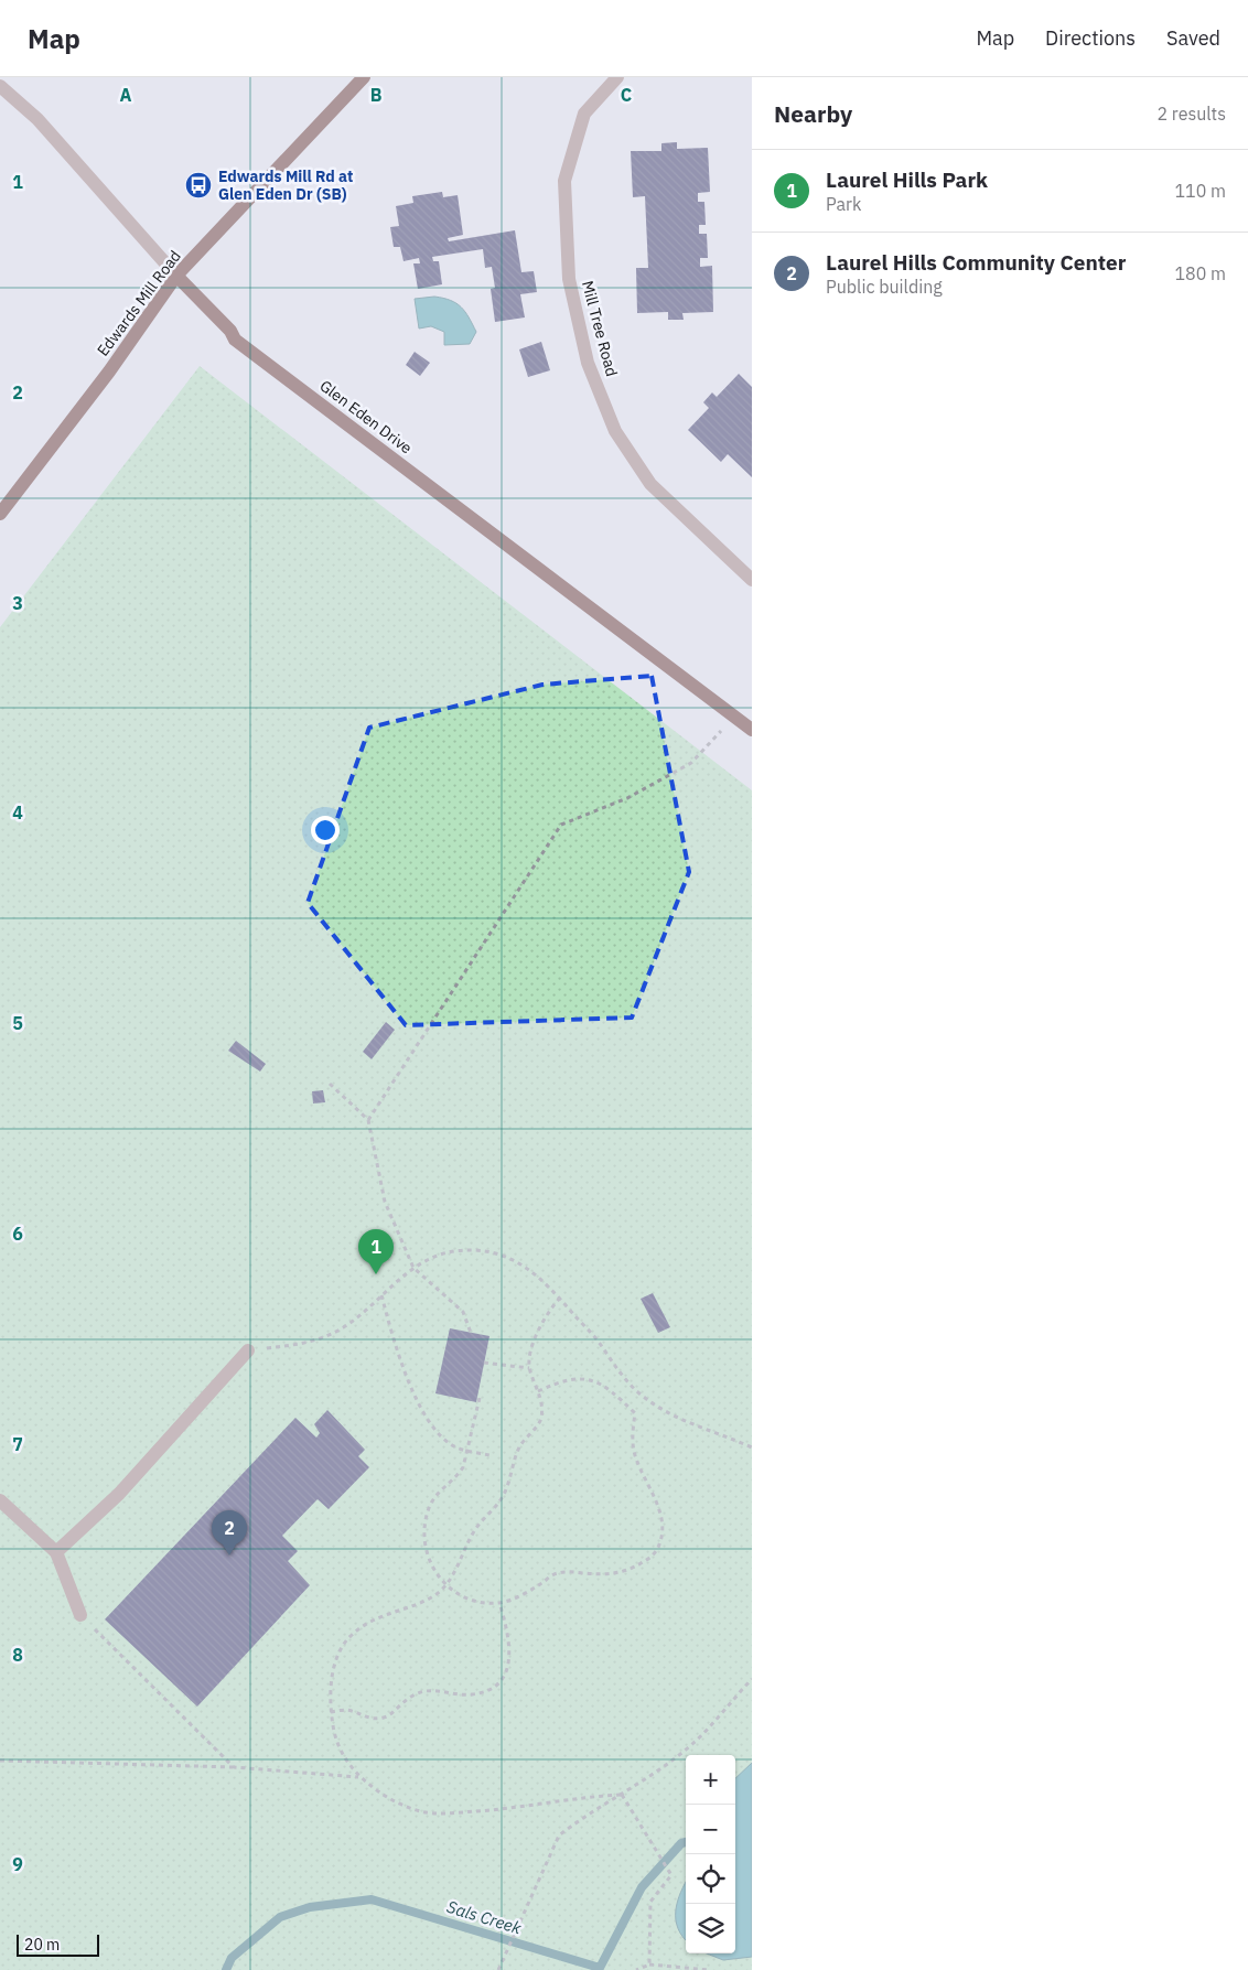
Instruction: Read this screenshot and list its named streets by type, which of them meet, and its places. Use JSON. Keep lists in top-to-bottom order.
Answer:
{
  "streets": {
    "main road": ["Edwards Mill Road", "Glen Eden Drive"],
    "street": ["Mill Tree Road"]
  },
  "crossings": [
    ["Edwards Mill Road", "Glen Eden Drive"]
  ],
  "water": ["Sals Creek"],
  "places": {
    "bus stop": ["Edwards Mill Rd at Glen Eden Dr (SB)"]
  },
  "scale_bar": "20 m",
  "page": {
    "header": "Map",
    "nav": ["Map", "Directions", "Saved"],
    "heading": ["Nearby", "2 results"],
    "list": [
      {
        "mark": "1",
        "name": "Laurel Hills Park",
        "note": "Park",
        "value": "110 m"
      },
      {
        "mark": "2",
        "name": "Laurel Hills Community Center",
        "note": "Public building",
        "value": "180 m"
      }
    ],
    "pins": ["1", "2"],
    "map_buttons": ["+", "−"],
    "scale": "20 m"
  },
  "grid": {
    "columns": ["A", "B", "C"],
    "rows": [
      "1",
      "2",
      "3",
      "4",
      "5",
      "6",
      "7",
      "8",
      "9"
    ]
  }
}
